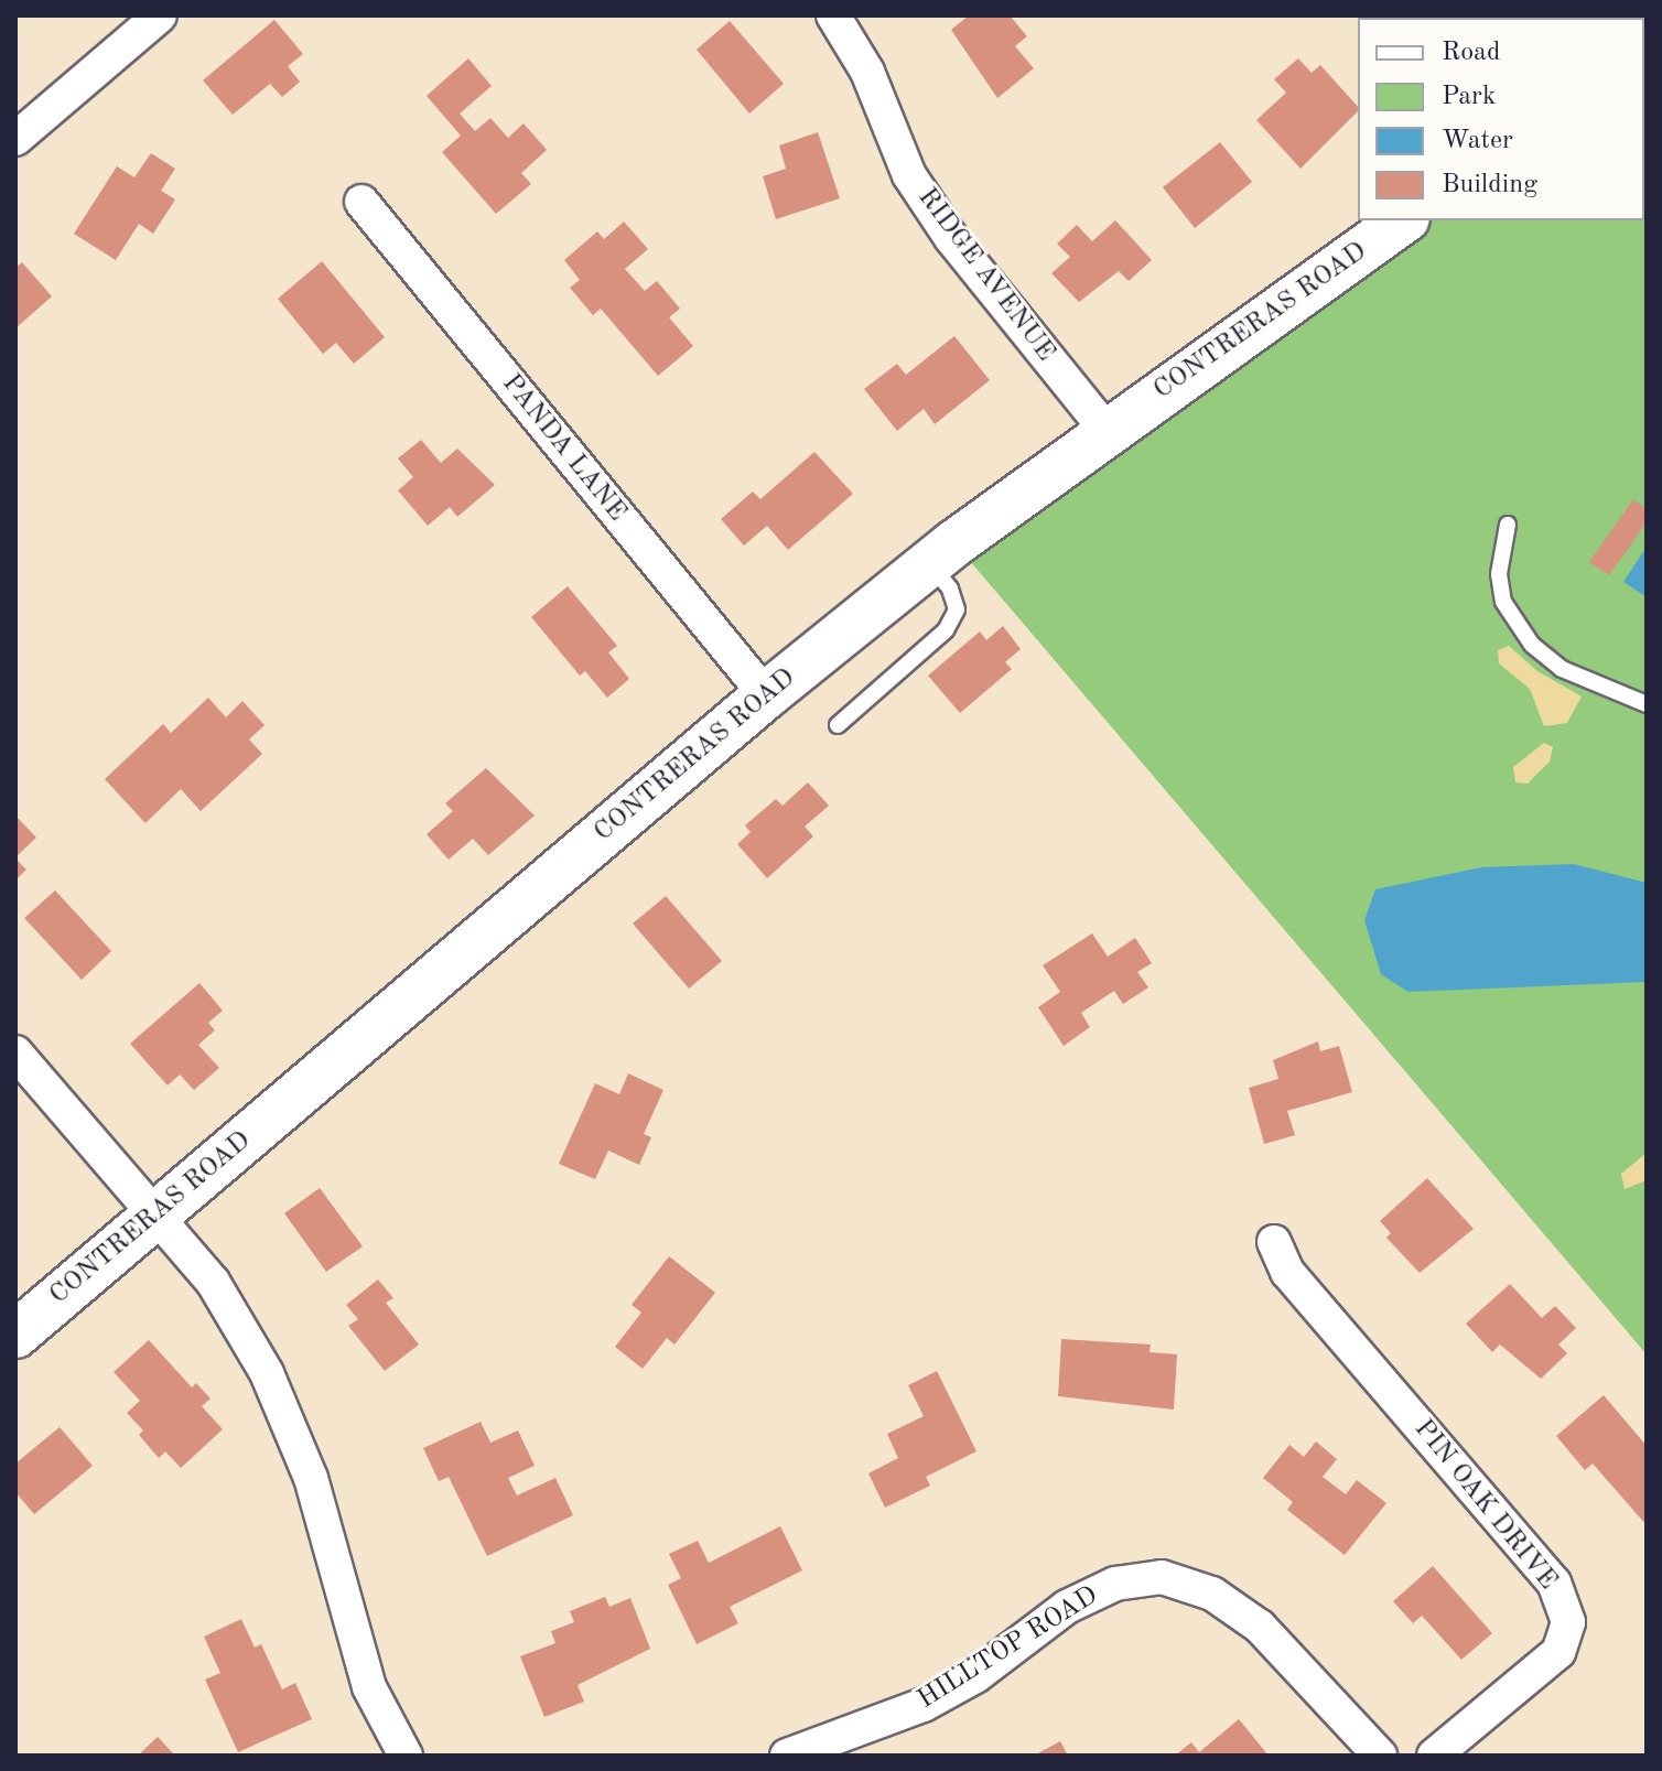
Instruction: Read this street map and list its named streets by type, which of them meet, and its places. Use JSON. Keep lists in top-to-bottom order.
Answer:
{
  "streets": {
    "street": [
      "RIDGE AVENUE",
      "CONTRERAS ROAD",
      "PANDA LANE",
      "PIN OAK DRIVE",
      "HILLTOP ROAD"
    ]
  },
  "crossings": [
    ["RIDGE AVENUE", "CONTRERAS ROAD"],
    ["CONTRERAS ROAD", "PANDA LANE"]
  ],
  "legend": [
    "Road",
    "Park",
    "Water",
    "Building"
  ]
}
